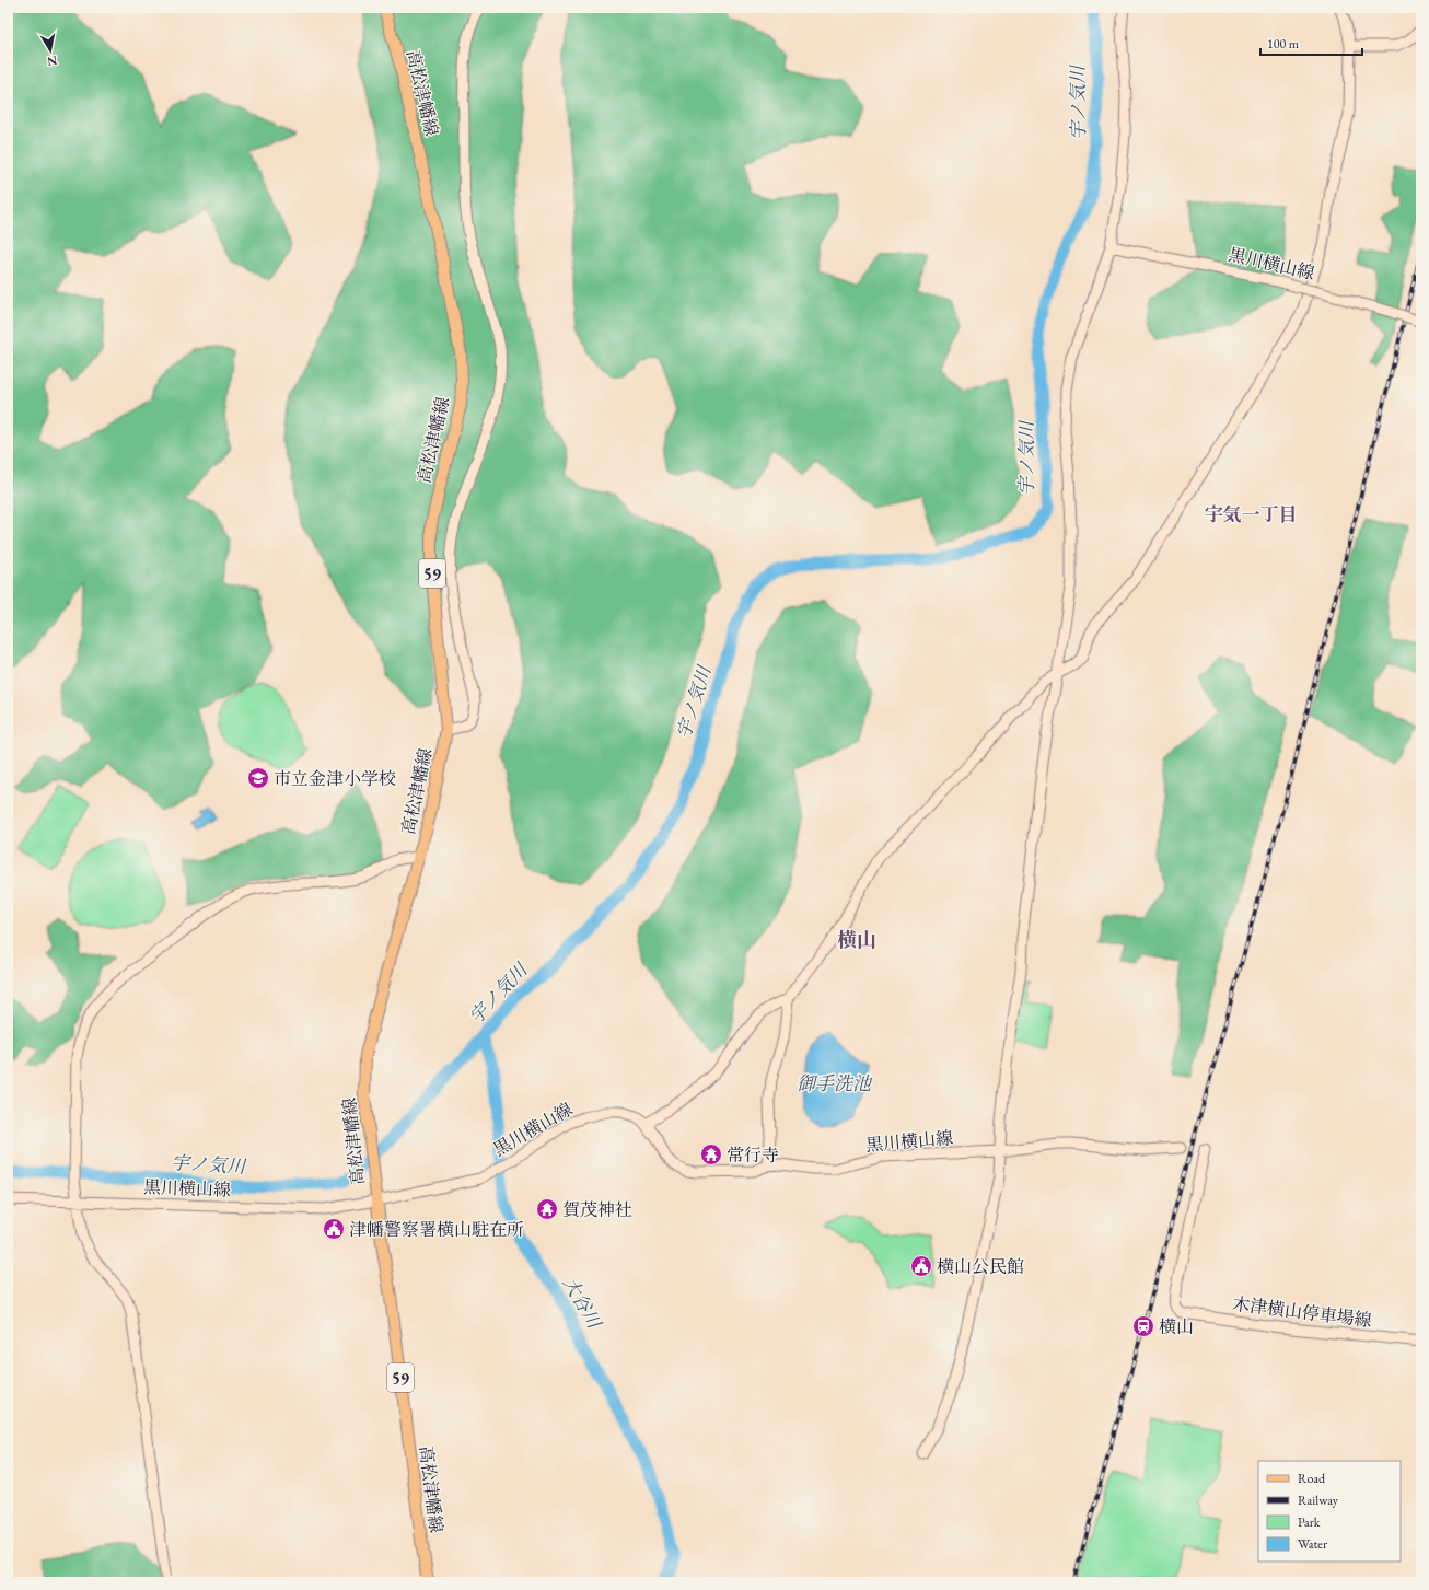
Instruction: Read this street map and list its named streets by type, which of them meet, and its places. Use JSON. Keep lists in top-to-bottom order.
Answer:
{
  "streets": {
    "main road": ["高松津幡線", "59"],
    "street": ["黒川横山線", "木津横山停車場線"]
  },
  "crossings": [
    ["高松津幡線", "黒川横山線"]
  ],
  "districts": ["宇気一丁目", "横山"],
  "water": ["宇ノ気川", "御手洗池", "大谷川"],
  "places": {
    "school or university": ["市立金津小学校"],
    "temple": ["常行寺", "賀茂神社"],
    "public building": ["津幡警察署横山駐在所", "横山公民館"],
    "station": ["横山"]
  },
  "legend": [
    "Road",
    "Railway",
    "Park",
    "Water"
  ],
  "scale_bar": "100 m",
  "north": "bottom"
}
